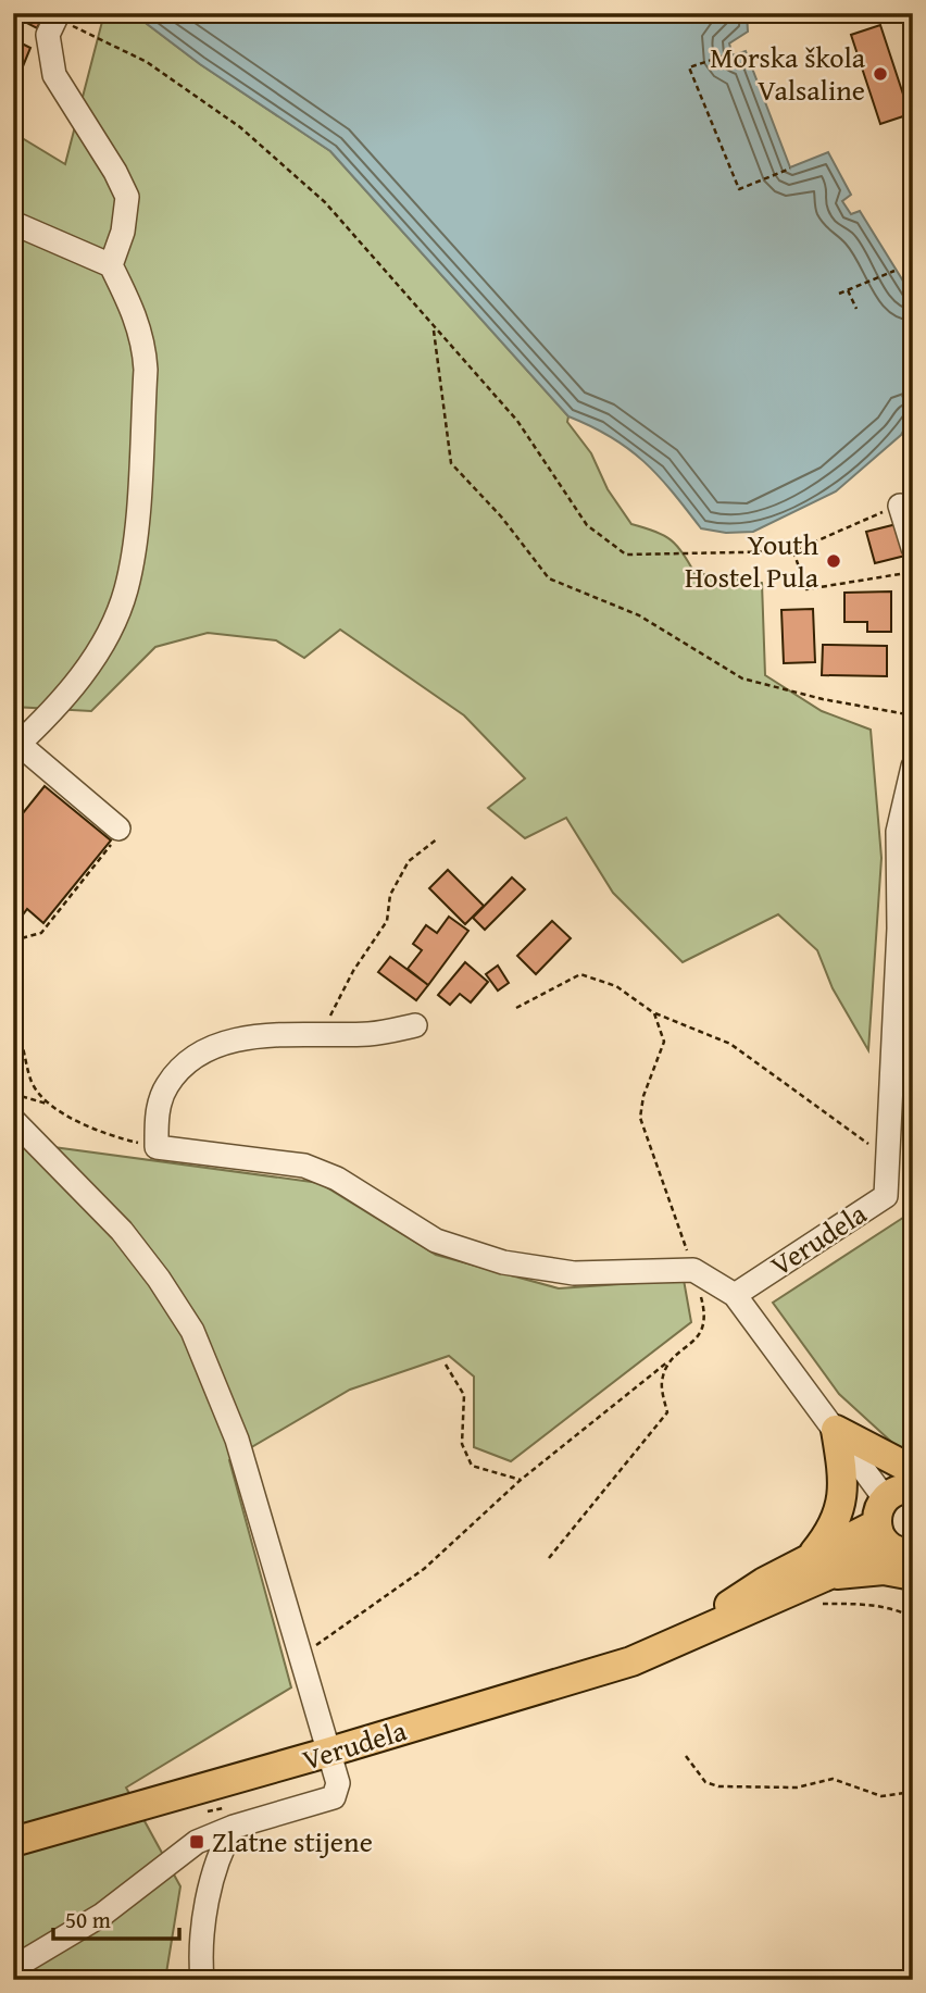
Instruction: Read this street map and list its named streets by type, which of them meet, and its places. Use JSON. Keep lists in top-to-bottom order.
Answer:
{
  "streets": {
    "main road": ["Verudela"]
  },
  "places": {
    "other": ["Morska škola Valsaline", "Youth Hostel Pula"],
    "transit": ["Zlatne stijene"]
  },
  "scale_bar": "50 m"
}
